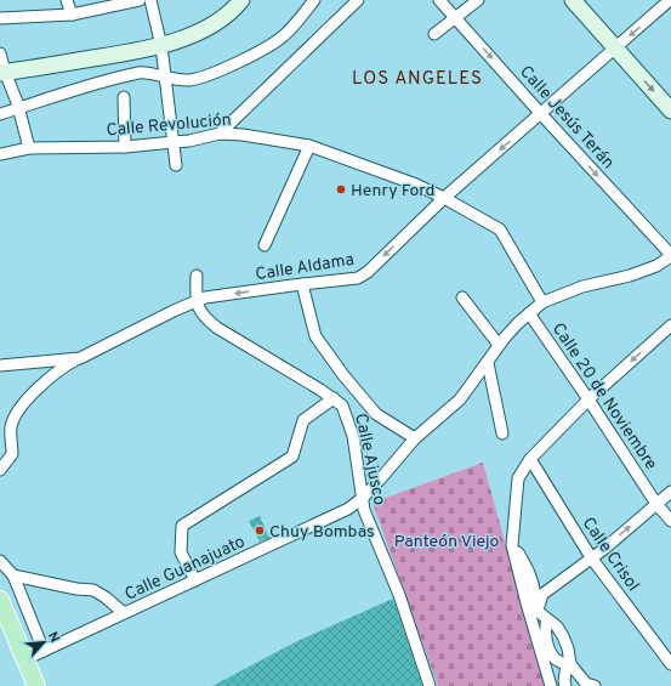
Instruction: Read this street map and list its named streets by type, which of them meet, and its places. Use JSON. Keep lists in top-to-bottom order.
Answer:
{
  "streets": {
    "street": [
      "Calle Jesús Terán",
      "Calle Revolución",
      "Calle Aldama",
      "Calle 20 de Noviembre",
      "Calle Ajusco",
      "Calle Crisol",
      "Calle Guanajuato"
    ]
  },
  "crossings": [
    ["Calle Jesús Terán", "Calle Aldama"],
    ["Calle Jesús Terán", "Calle Guanajuato"],
    ["Calle Revolución", "Calle Aldama"],
    ["Calle Revolución", "Calle Guanajuato"],
    ["Calle Aldama", "Calle Ajusco"],
    ["Calle 20 de Noviembre", "Calle Guanajuato"],
    ["Calle Ajusco", "Calle Guanajuato"]
  ],
  "one_way": ["Calle Jesús Terán", "Calle Aldama"],
  "districts": ["LOS ANGELES"],
  "parks": ["Panteón Viejo"],
  "places": ["Henry Ford", "Chuy Bombas"],
  "north": "top right"
}
